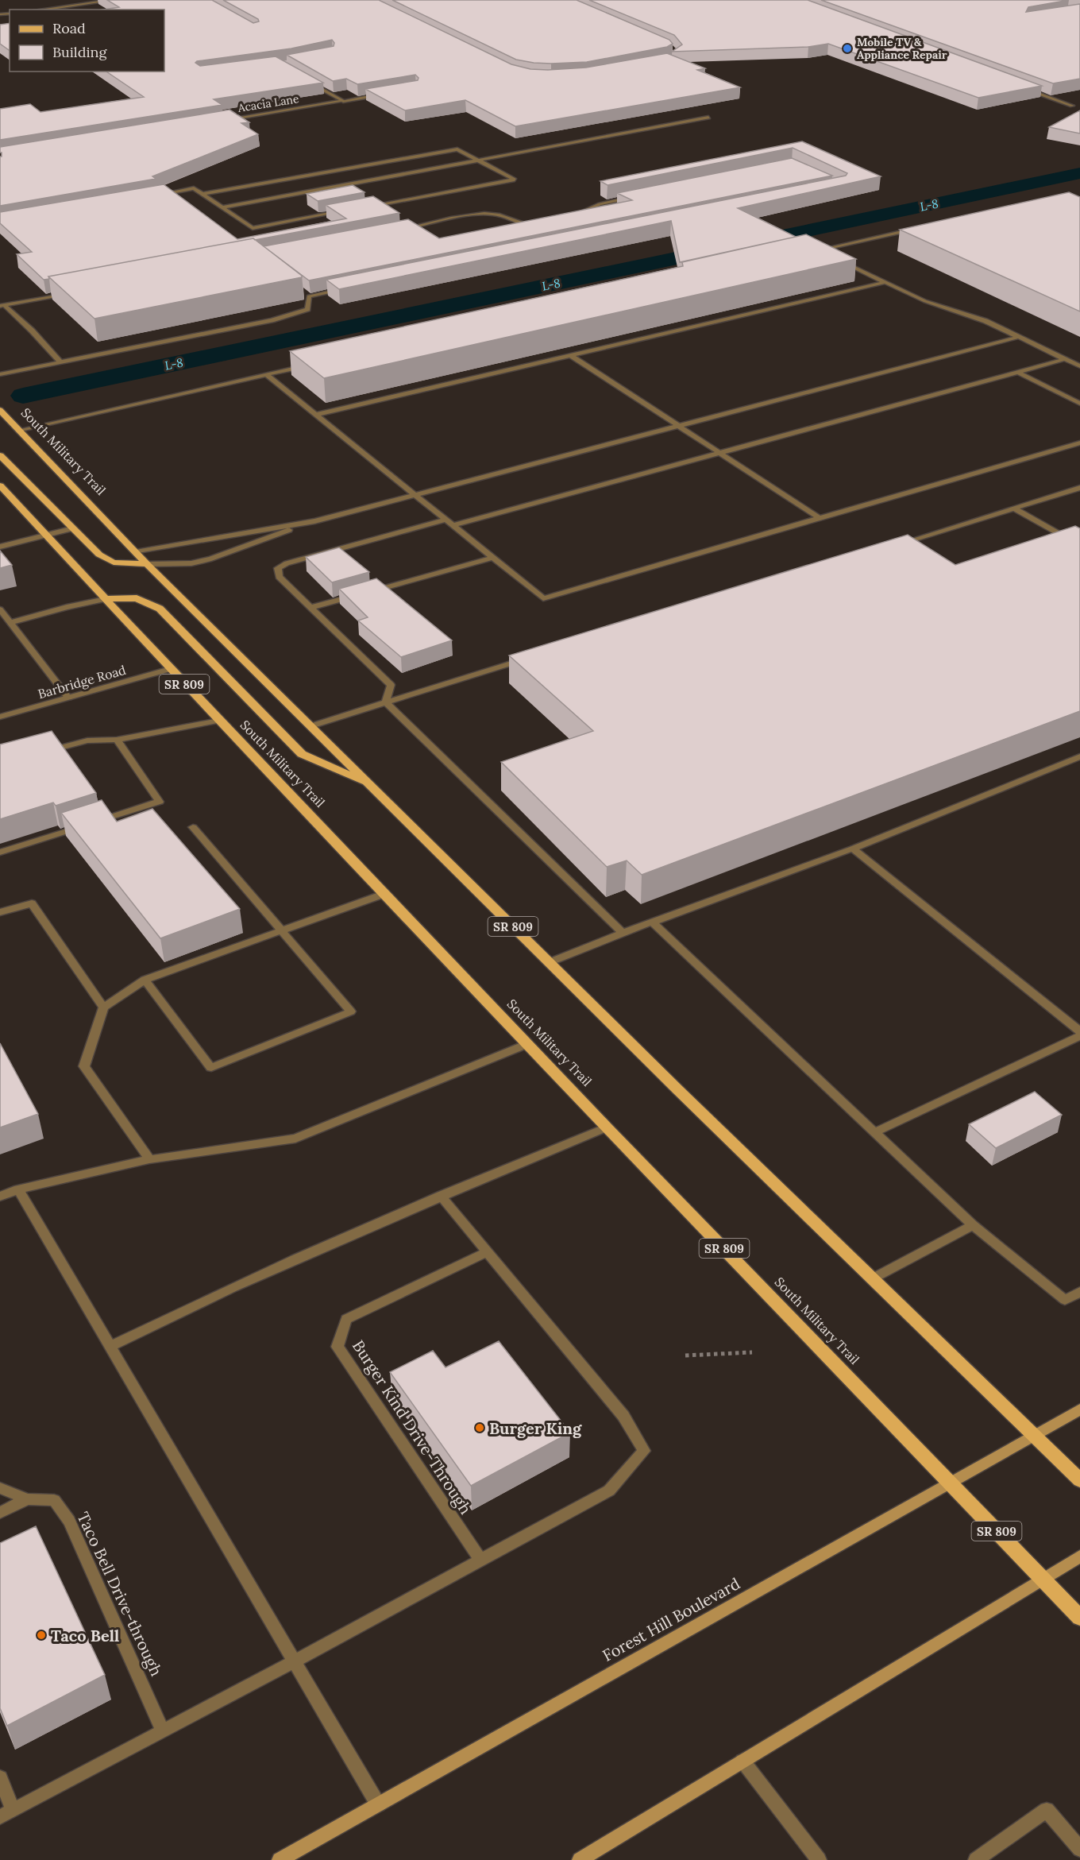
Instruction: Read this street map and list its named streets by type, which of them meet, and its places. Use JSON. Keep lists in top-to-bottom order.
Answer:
{
  "streets": {
    "main road": ["South Military Trail", "SR 809", "Forest Hill Boulevard"],
    "street": [
      "Acacia Lane",
      "Barbridge Road",
      "Burger Kind Drive-Through",
      "Taco Bell Drive-through"
    ]
  },
  "crossings": [
    ["South Military Trail", "Barbridge Road"],
    ["South Military Trail", "Forest Hill Boulevard"]
  ],
  "water": ["L-8"],
  "places": ["Mobile TV & Appliance Repair", "Burger King", "Taco Bell"],
  "legend": ["Road", "Building"]
}
